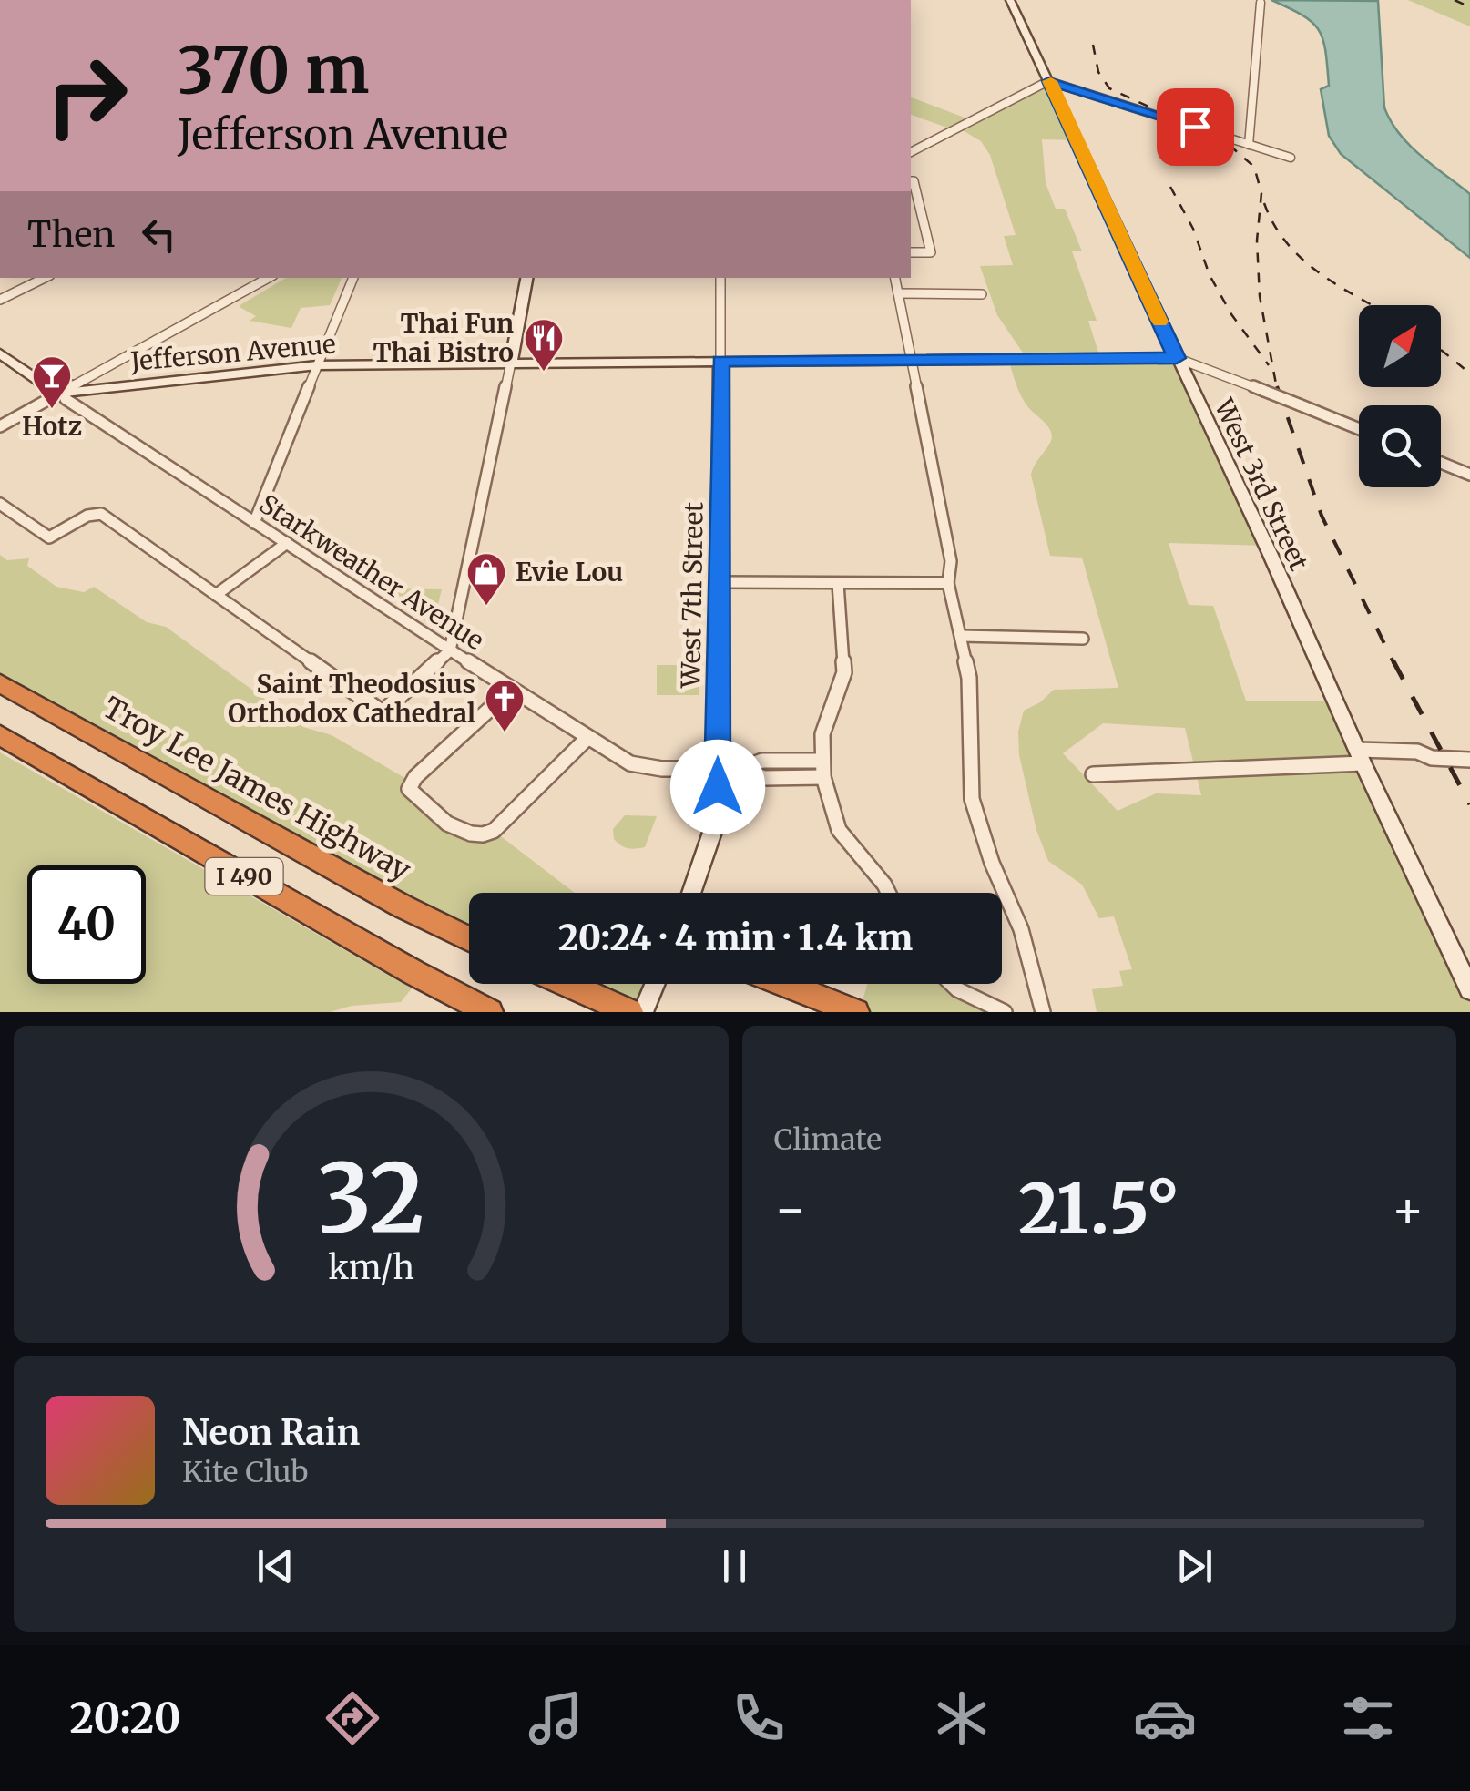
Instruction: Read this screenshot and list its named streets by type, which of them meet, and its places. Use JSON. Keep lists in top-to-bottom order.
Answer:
{
  "streets": {
    "highway": ["Troy Lee James Highway", "I 490"],
    "street": [
      "Jefferson Avenue",
      "West 3rd Street",
      "Starkweather Avenue",
      "West 7th Street"
    ]
  },
  "crossings": [
    ["Jefferson Avenue", "West 3rd Street"],
    ["Jefferson Avenue", "Starkweather Avenue"],
    ["Jefferson Avenue", "West 7th Street"],
    ["Starkweather Avenue", "West 7th Street"]
  ],
  "places": {
    "restaurant": ["Thai Fun Thai Bistro"],
    "bar": ["Hotz"],
    "shop": ["Evie Lou"],
    "church": ["Saint Theodosius Orthodox Cathedral"]
  },
  "north": "top right",
  "page": {
    "turn": ["370 m", "Jefferson Avenue"],
    "then": "Then",
    "limit": "40",
    "trip": "20:24 · 4 min · 1.4 km",
    "tile": "Climate",
    "heat": ["−", "21.5°", "+"],
    "song": ["Neon Rain", "Kite Club"],
    "tabs": "20:20",
    "gauge": ["32", "km/h"]
  }
}
